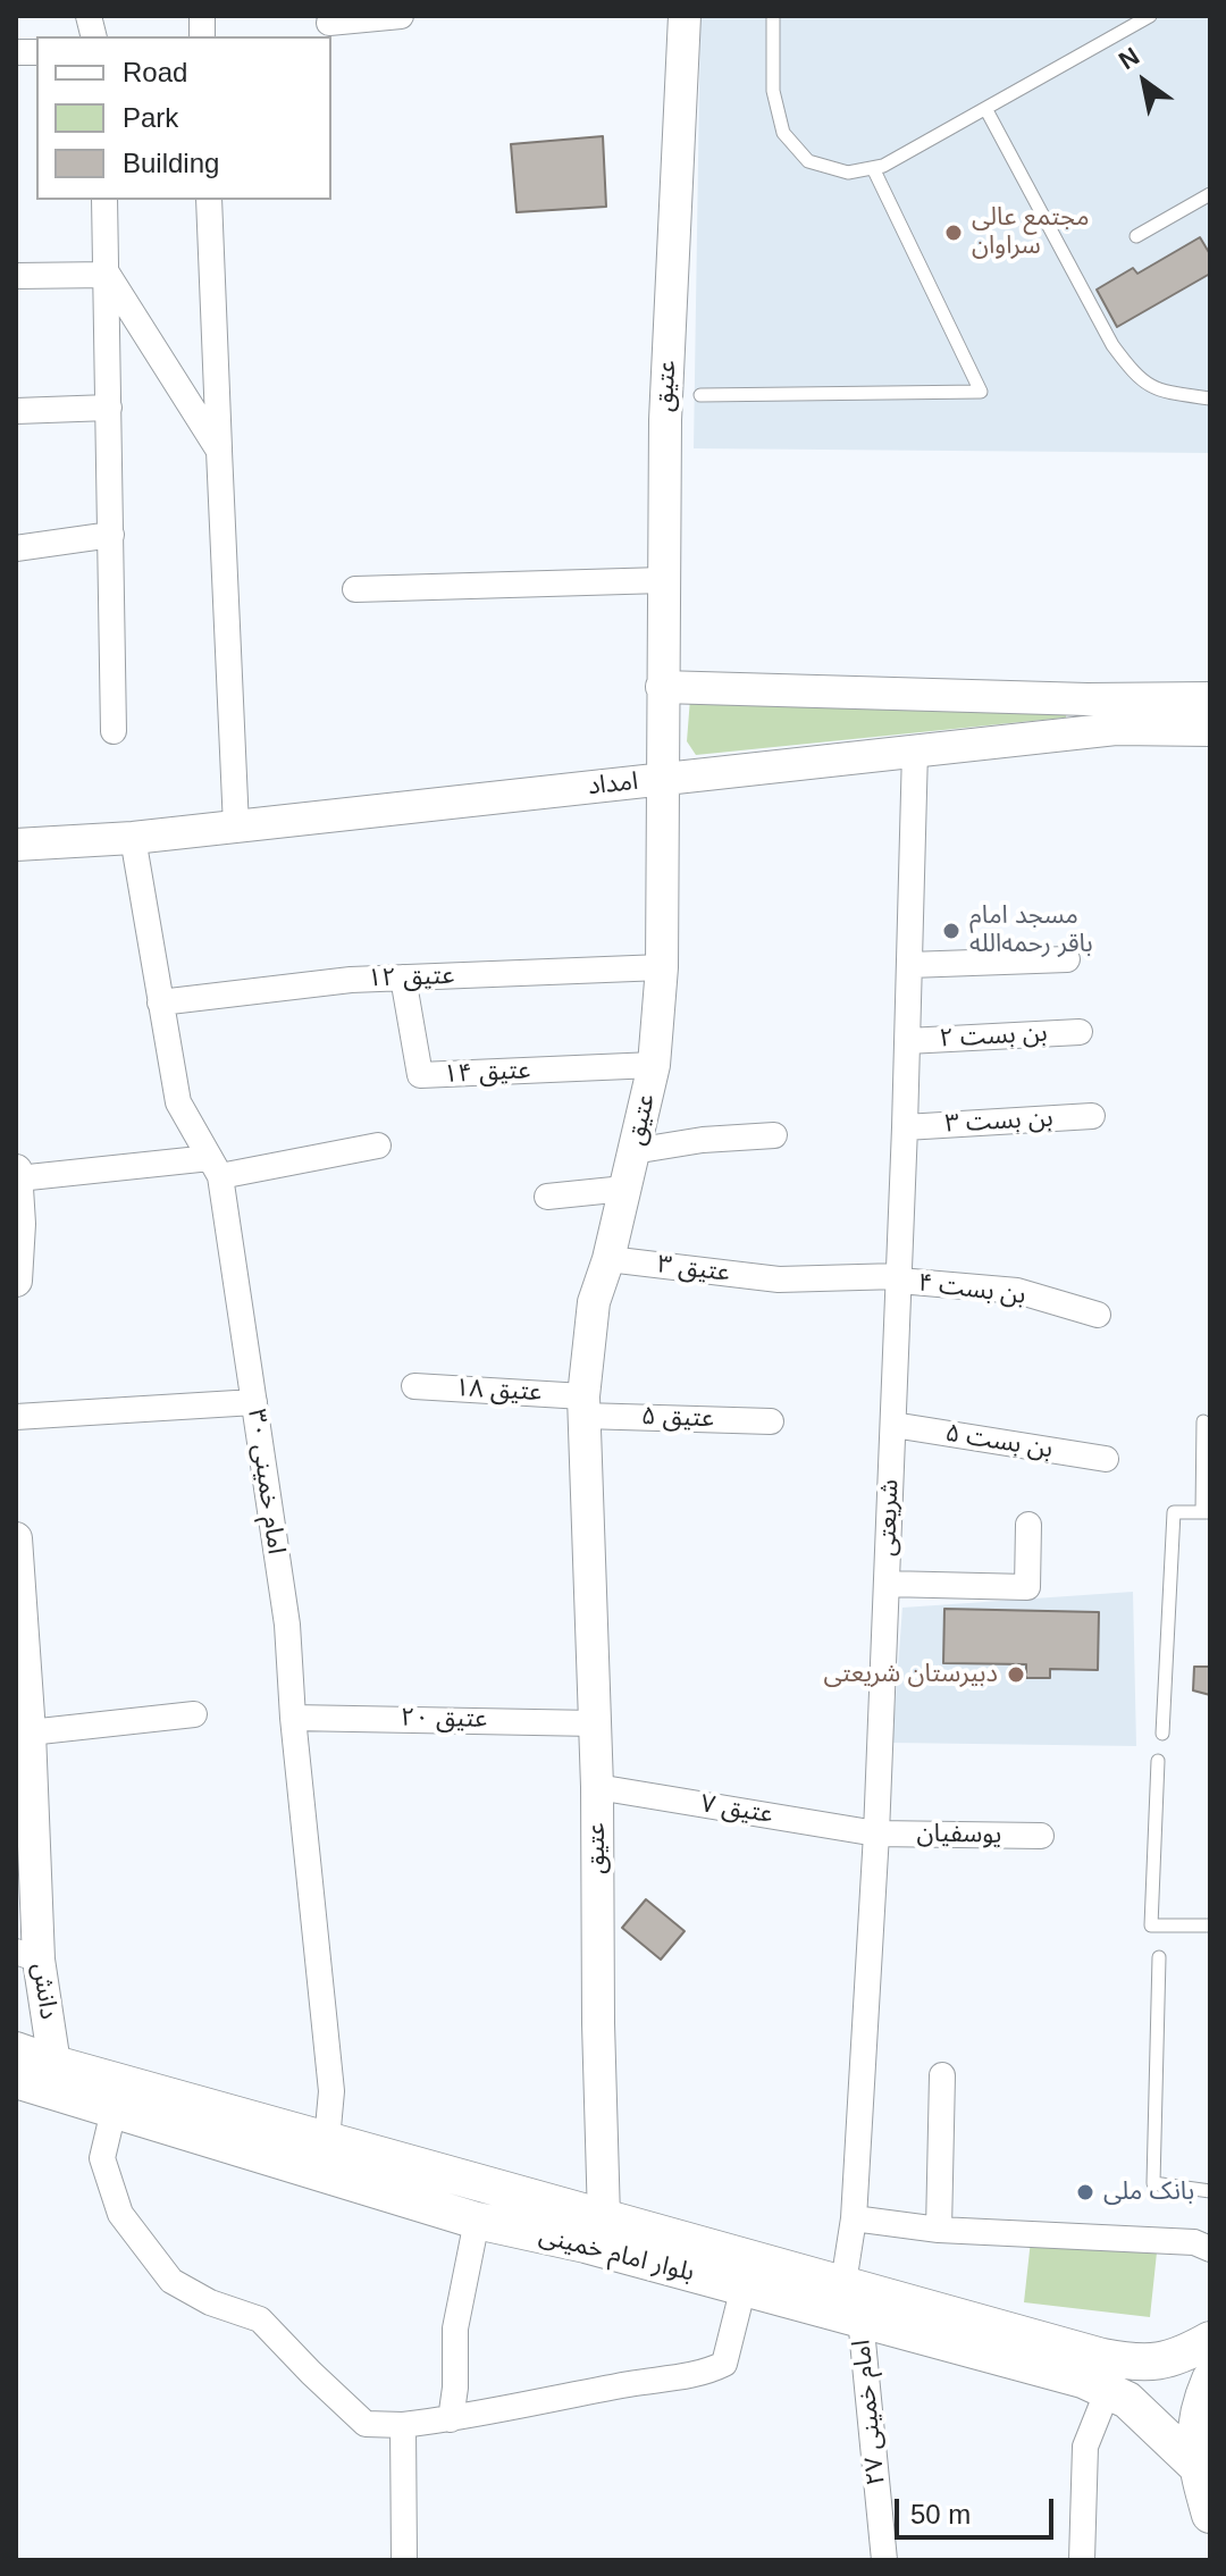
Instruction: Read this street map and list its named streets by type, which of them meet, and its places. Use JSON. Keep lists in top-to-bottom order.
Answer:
{
  "streets": {
    "main road": ["بلوار امام خمینی"],
    "street": [
      "عتیق",
      "امداد",
      "عتیق ۱۲",
      "بن بست ۲",
      "عتیق ۱۴",
      "بن بست ۳",
      "عتیق ۳",
      "بن بست ۴",
      "عتیق ۱۸",
      "عتیق ۵",
      "بن بست ۵",
      "امام خمینی ۳۰",
      "شریعتی",
      "عتیق ۲۰",
      "عتیق ۷",
      "یوسفیان",
      "دانش",
      "امام خمینی ۲۷"
    ]
  },
  "crossings": [
    ["عتیق", "امداد"],
    ["عتیق", "عتیق ۱۲"],
    ["عتیق", "عتیق ۱۴"],
    ["عتیق", "عتیق ۳"],
    ["عتیق", "عتیق ۱۸"],
    ["عتیق", "عتیق ۵"],
    ["عتیق", "عتیق ۲۰"],
    ["عتیق", "عتیق ۷"],
    ["عتیق", "بلوار امام خمینی"],
    ["امداد", "امام خمینی ۳۰"],
    ["امداد", "شریعتی"],
    ["عتیق ۱۲", "عتیق ۱۴"],
    ["عتیق ۱۲", "امام خمینی ۳۰"],
    ["بن بست ۲", "شریعتی"],
    ["بن بست ۳", "شریعتی"],
    ["عتیق ۳", "بن بست ۴"],
    ["عتیق ۳", "شریعتی"],
    ["بن بست ۴", "شریعتی"],
    ["عتیق ۱۸", "عتیق ۵"],
    ["بن بست ۵", "شریعتی"],
    ["امام خمینی ۳۰", "عتیق ۲۰"],
    ["امام خمینی ۳۰", "بلوار امام خمینی"],
    ["شریعتی", "عتیق ۷"],
    ["شریعتی", "یوسفیان"],
    ["شریعتی", "بلوار امام خمینی"],
    ["عتیق ۷", "یوسفیان"],
    ["دانش", "بلوار امام خمینی"],
    ["بلوار امام خمینی", "امام خمینی ۲۷"]
  ],
  "places": [
    "مجتمع عالی سراوان",
    "مسجد امام باقر رحمه‌الله",
    "دبیرستان شریعتی",
    "بانک ملی"
  ],
  "legend": ["Road", "Park", "Building"],
  "scale_bar": "50 m",
  "north": "top left"
}
